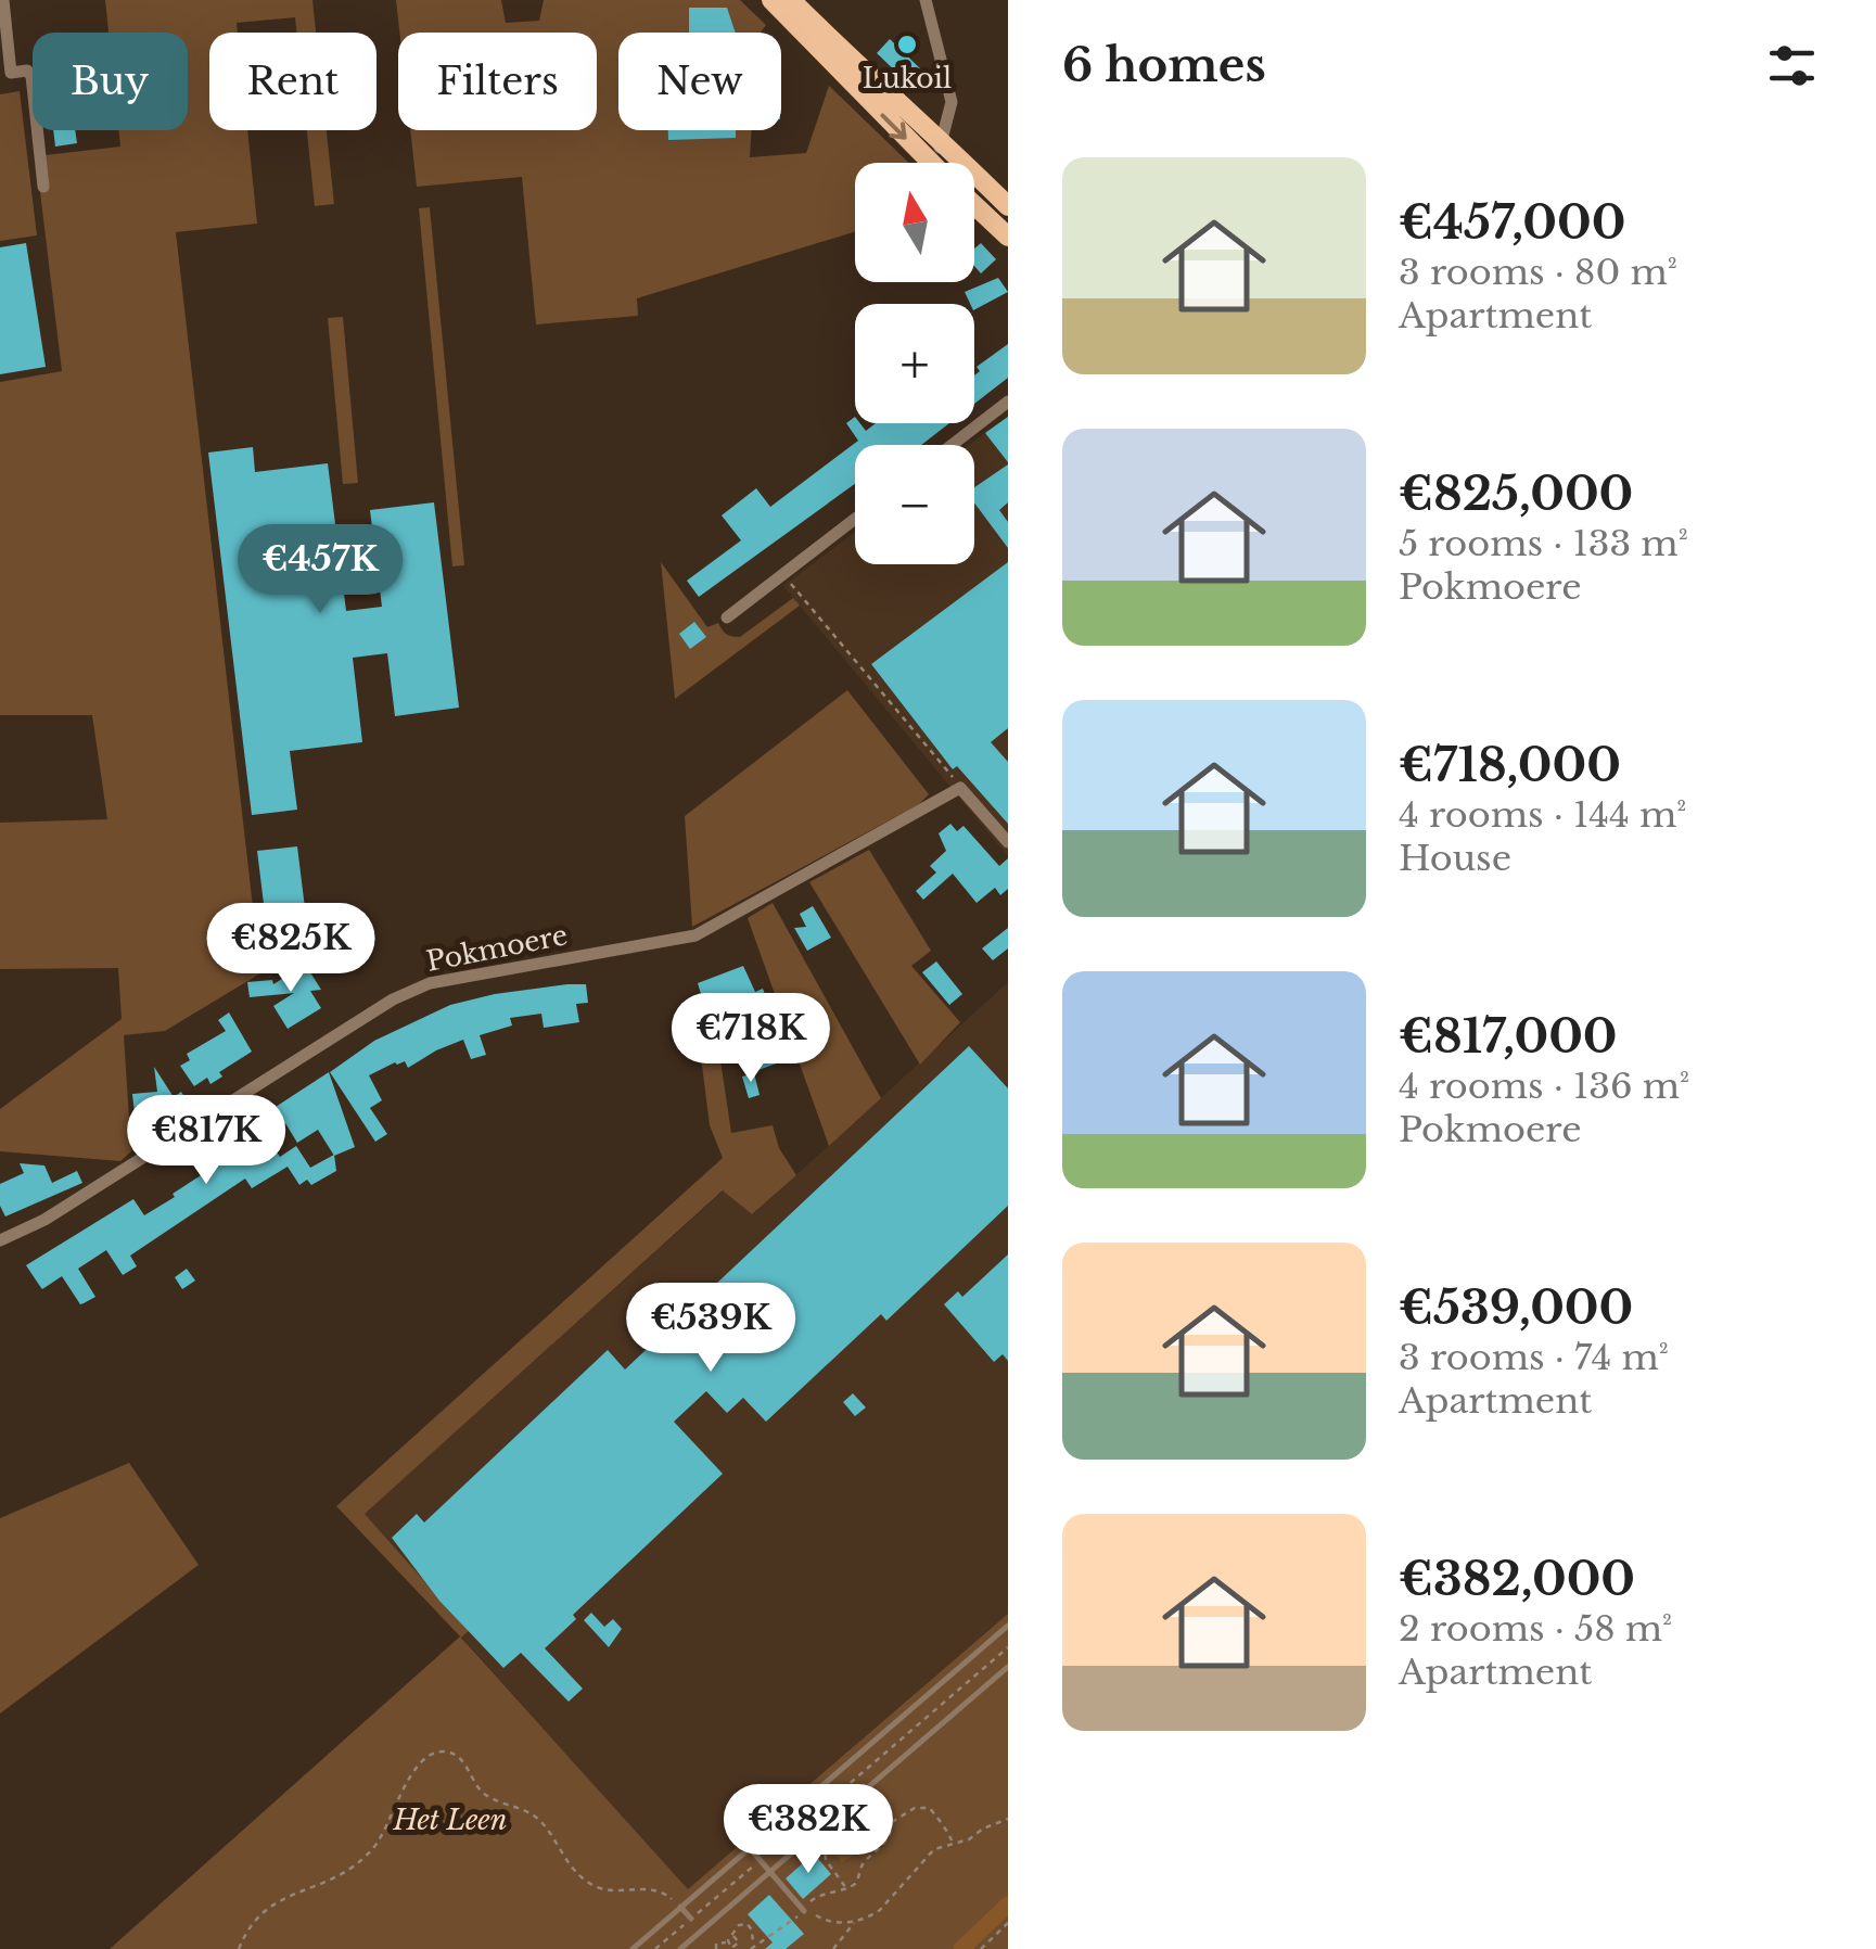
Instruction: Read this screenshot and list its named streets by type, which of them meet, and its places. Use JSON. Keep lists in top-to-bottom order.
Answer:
{
  "streets": {
    "street": ["Pokmoere"]
  },
  "parks": ["Het Leen"],
  "places": ["Lukoil"],
  "north": "top",
  "page": {
    "heading": "6 homes",
    "chip": [
      "Buy",
      "Rent",
      "Filters",
      "New"
    ],
    "list": [
      {
        "name": "€457,000",
        "note": "3 rooms · 80 m² · Apartment"
      },
      {
        "name": "€825,000",
        "note": "5 rooms · 133 m² · Pokmoere"
      },
      {
        "name": "€718,000",
        "note": "4 rooms · 144 m² · House"
      },
      {
        "name": "€817,000",
        "note": "4 rooms · 136 m² · Pokmoere"
      },
      {
        "name": "€539,000",
        "note": "3 rooms · 74 m² · Apartment"
      },
      {
        "name": "€382,000",
        "note": "2 rooms · 58 m² · Apartment"
      }
    ],
    "map_buttons": ["+", "−"],
    "price": [
      "€457K",
      "€825K",
      "€718K",
      "€817K",
      "€539K",
      "€382K"
    ]
  }
}
